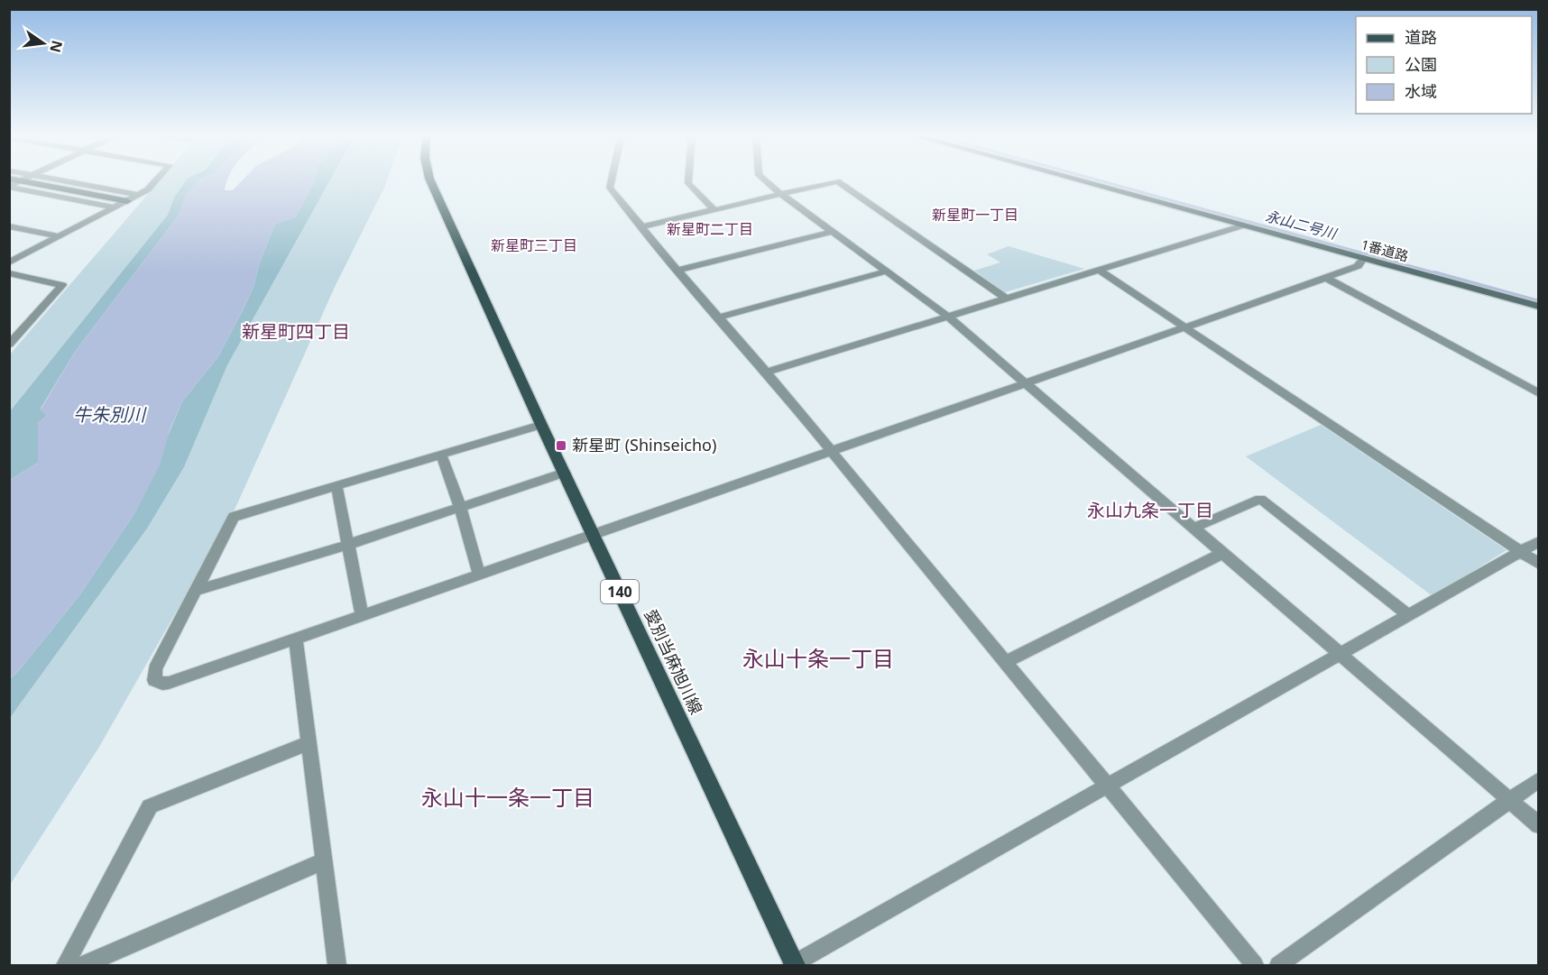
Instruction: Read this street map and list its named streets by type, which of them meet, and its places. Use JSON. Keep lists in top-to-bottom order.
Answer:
{
  "streets": {
    "main road": ["140", "愛別当麻旭川線"],
    "street": ["1番道路"]
  },
  "districts": [
    "新星町一丁目",
    "新星町二丁目",
    "新星町三丁目",
    "新星町四丁目",
    "永山九条一丁目",
    "永山十条一丁目",
    "永山十一条一丁目"
  ],
  "water": ["永山二号川", "牛朱別川"],
  "places": {
    "transit": ["新星町 (Shinseicho)"]
  },
  "legend": ["道路", "公園", "水域"],
  "north": "right"
}
